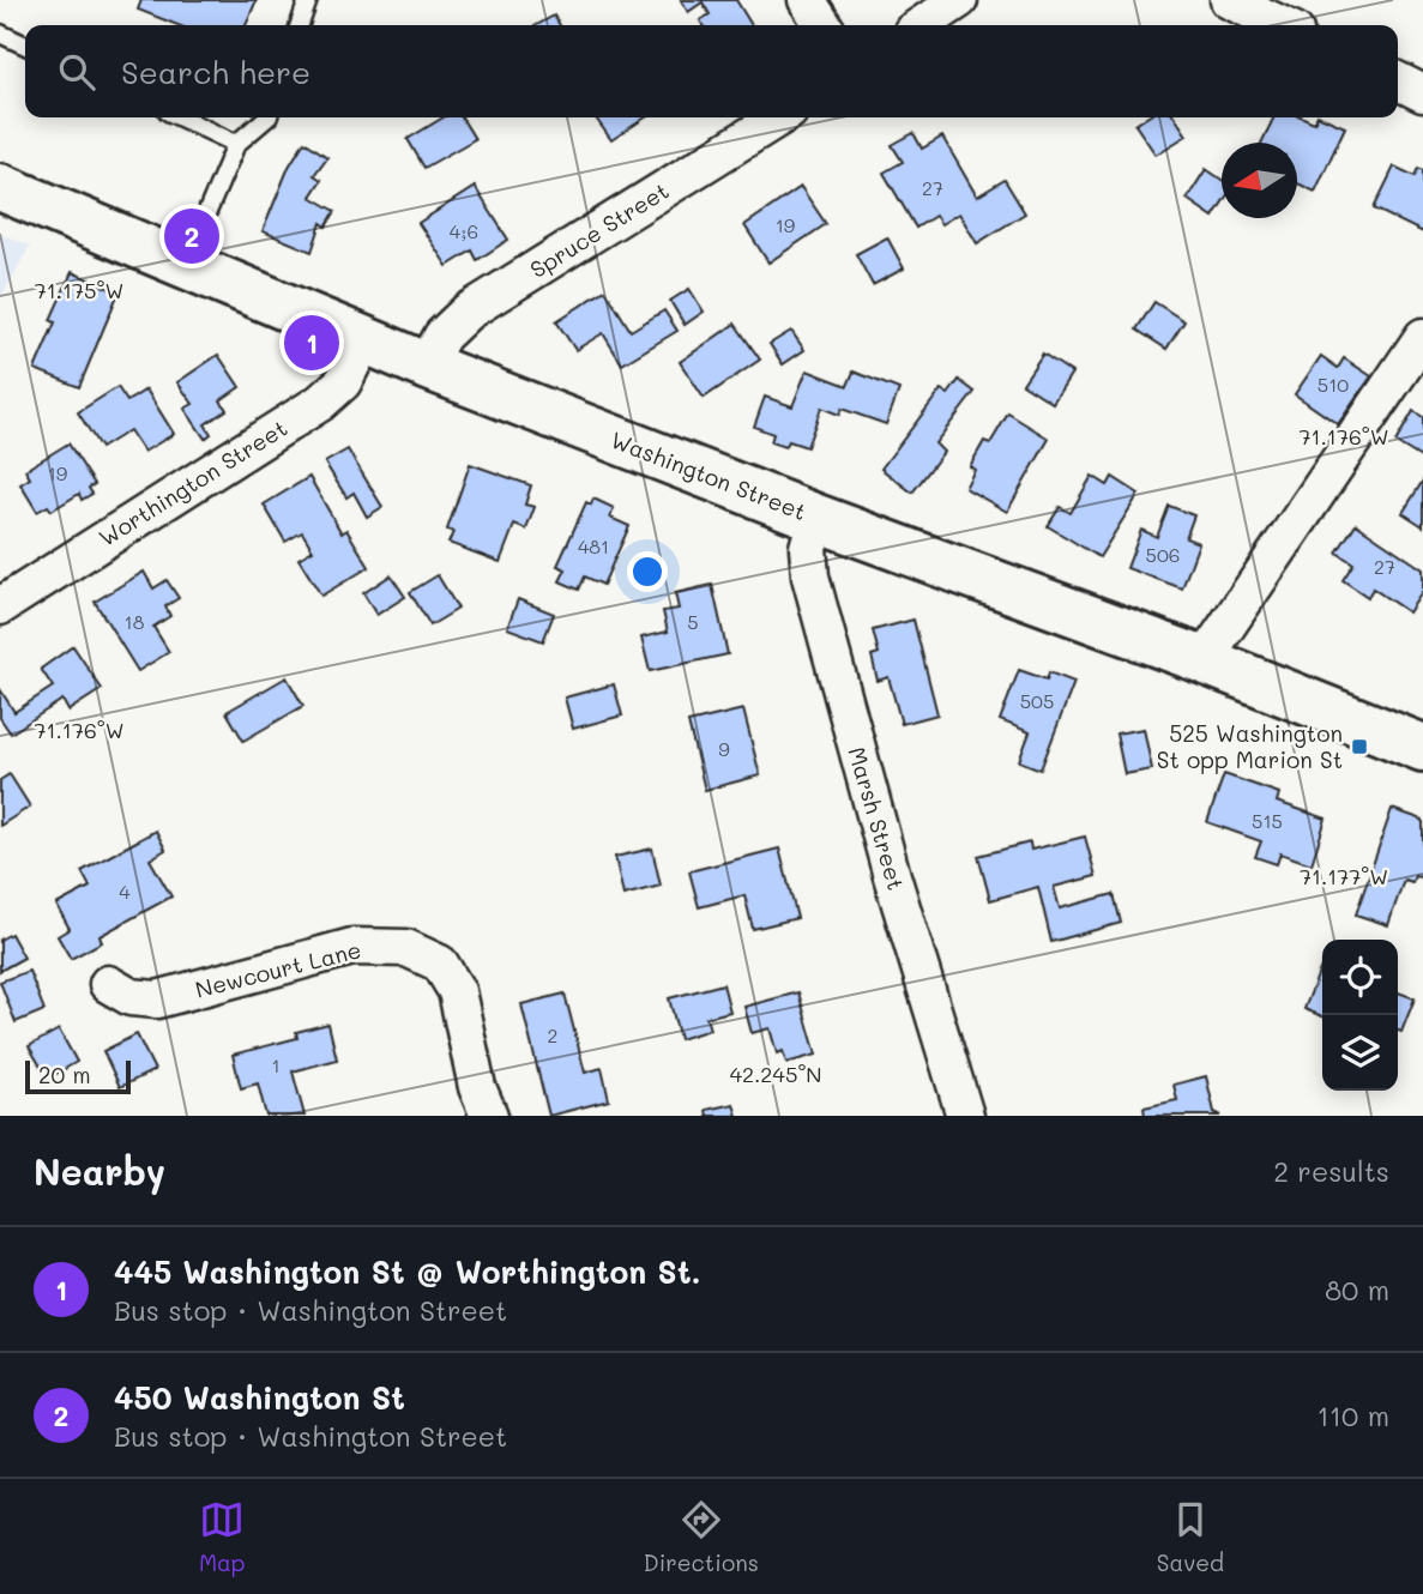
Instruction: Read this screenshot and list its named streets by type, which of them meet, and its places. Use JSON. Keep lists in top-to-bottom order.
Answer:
{
  "streets": {
    "main road": ["Washington Street"],
    "street": [
      "Spruce Street",
      "Worthington Street",
      "Marsh Street",
      "Newcourt Lane"
    ]
  },
  "crossings": [
    ["Spruce Street", "Washington Street"],
    ["Washington Street", "Worthington Street"],
    ["Washington Street", "Marsh Street"]
  ],
  "places": {
    "transit": ["525 Washington St opp Marion St"]
  },
  "house_numbers": [
    "27",
    "19",
    "4;6",
    "510",
    "19",
    "481",
    "506",
    "27",
    "18",
    "5",
    "505",
    "9",
    "515",
    "4",
    "2",
    "1"
  ],
  "scale_bar": "20 m",
  "north": "left",
  "page": {
    "search": "Search here",
    "pins": ["2", "1"],
    "scale": "20 m",
    "heading": ["Nearby", "2 results"],
    "list": [
      {
        "mark": "1",
        "name": "445 Washington St @ Worthington St.",
        "note": "Bus stop · Washington Street",
        "value": "80 m"
      },
      {
        "mark": "2",
        "name": "450 Washington St",
        "note": "Bus stop · Washington Street",
        "value": "110 m"
      }
    ],
    "nav": ["Map", "Directions", "Saved"]
  },
  "coordinates": [
    "71.175°W",
    "71.176°W",
    "71.177°W",
    "42.245°N"
  ]
}
